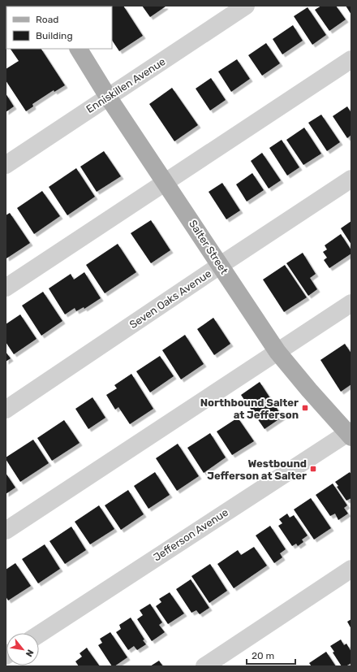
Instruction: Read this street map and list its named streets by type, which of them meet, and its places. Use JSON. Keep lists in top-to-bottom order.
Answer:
{
  "streets": {
    "main road": ["Salter Street"],
    "street": ["Enniskillen Avenue", "Seven Oaks Avenue", "Jefferson Avenue"]
  },
  "crossings": [
    ["Enniskillen Avenue", "Salter Street"],
    ["Salter Street", "Seven Oaks Avenue"],
    ["Salter Street", "Jefferson Avenue"]
  ],
  "places": {
    "transit": ["Northbound Salter at Jefferson", "Westbound Jefferson at Salter"]
  },
  "legend": ["Road", "Building"],
  "scale_bar": "20 m",
  "north": "bottom right"
}
